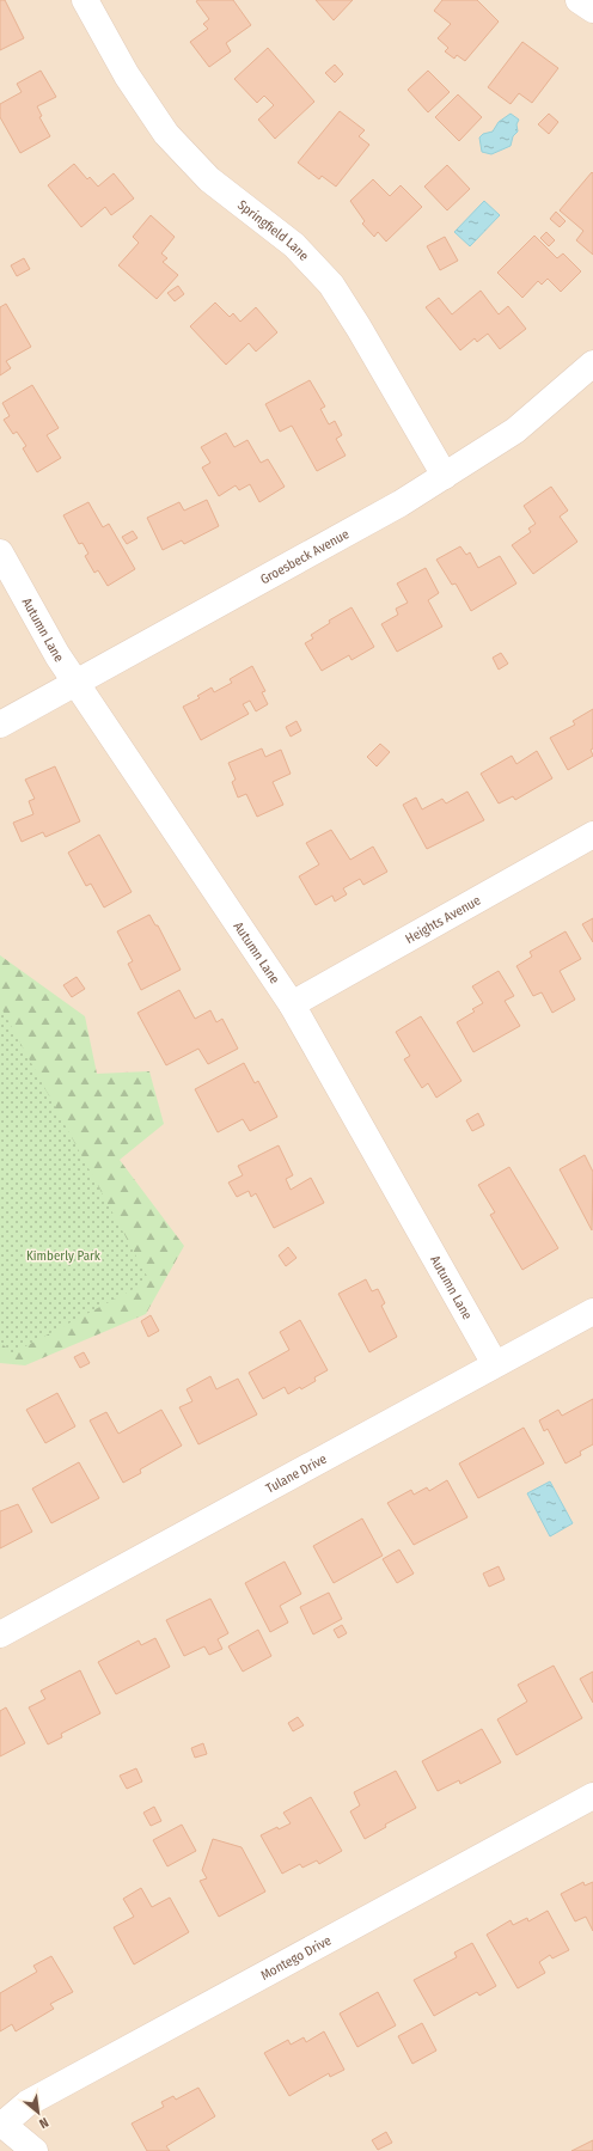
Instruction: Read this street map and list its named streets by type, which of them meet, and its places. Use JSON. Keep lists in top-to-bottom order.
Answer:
{
  "streets": {
    "street": [
      "Springfield Lane",
      "Groesbeck Avenue",
      "Autumn Lane",
      "Heights Avenue",
      "Tulane Drive",
      "Montego Drive"
    ]
  },
  "crossings": [
    ["Springfield Lane", "Groesbeck Avenue"],
    ["Groesbeck Avenue", "Autumn Lane"],
    ["Autumn Lane", "Heights Avenue"],
    ["Autumn Lane", "Tulane Drive"]
  ],
  "parks": ["Kimberly Park"],
  "north": "bottom right"
}
